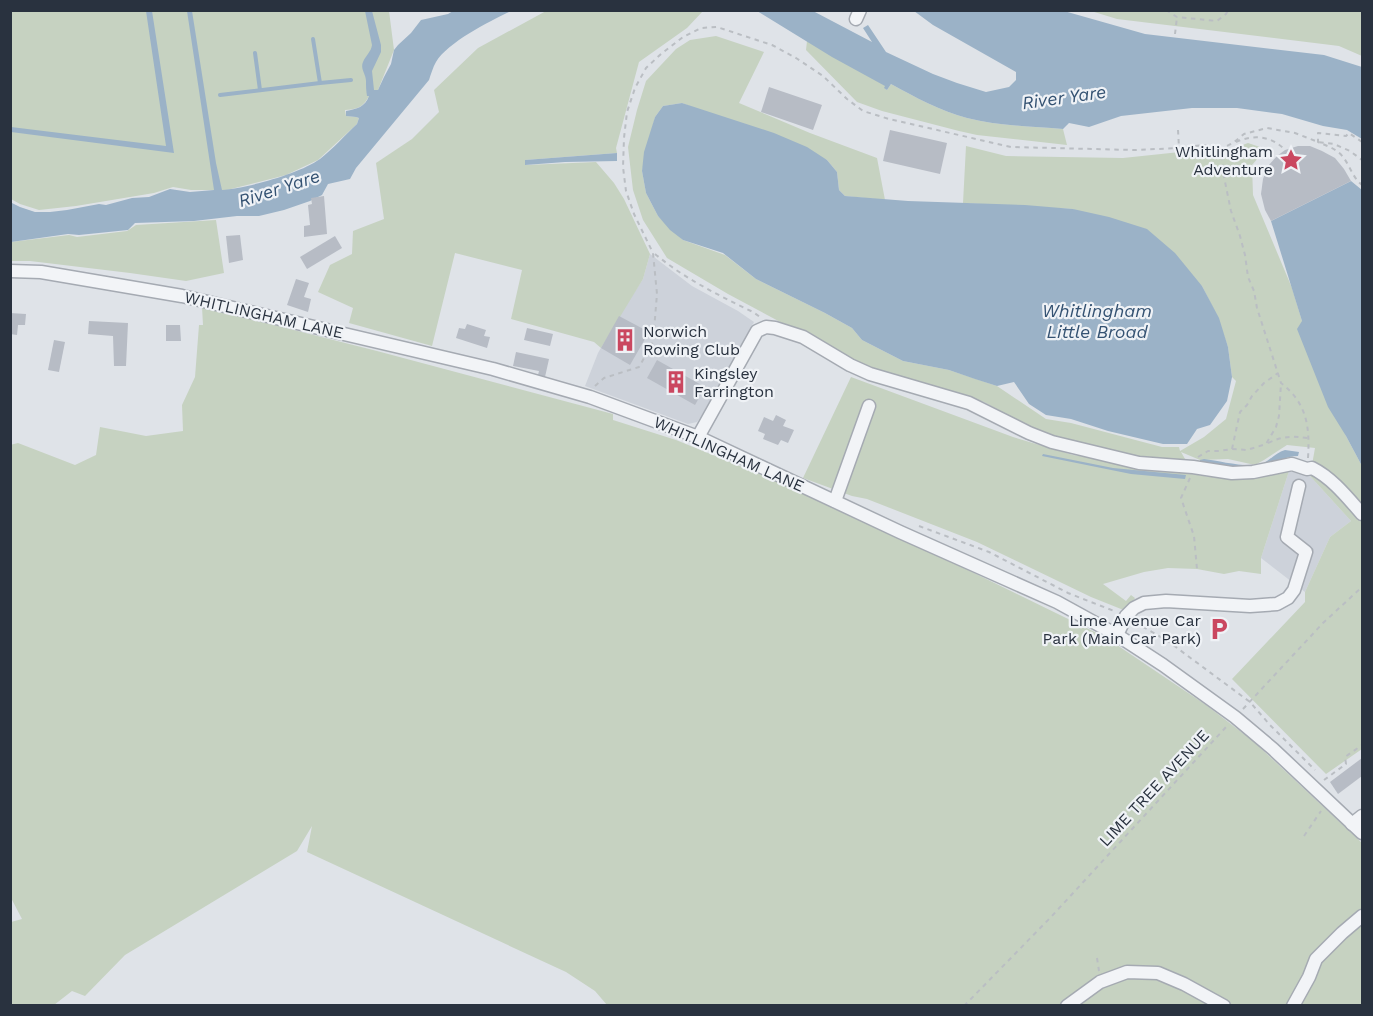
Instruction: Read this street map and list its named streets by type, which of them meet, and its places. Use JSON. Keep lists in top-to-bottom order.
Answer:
{
  "streets": {
    "street": ["WHITLINGHAM LANE"],
    "path": ["LIME TREE AVENUE"]
  },
  "crossings": [
    ["WHITLINGHAM LANE", "LIME TREE AVENUE"]
  ],
  "water": ["River Yare", "Whitlingham Little Broad"],
  "places": {
    "place": ["Whitlingham Adventure"],
    "building": ["Norwich Rowing Club", "Kingsley Farrington"],
    "parking": ["Lime Avenue Car Park (Main Car Park)"]
  }
}
